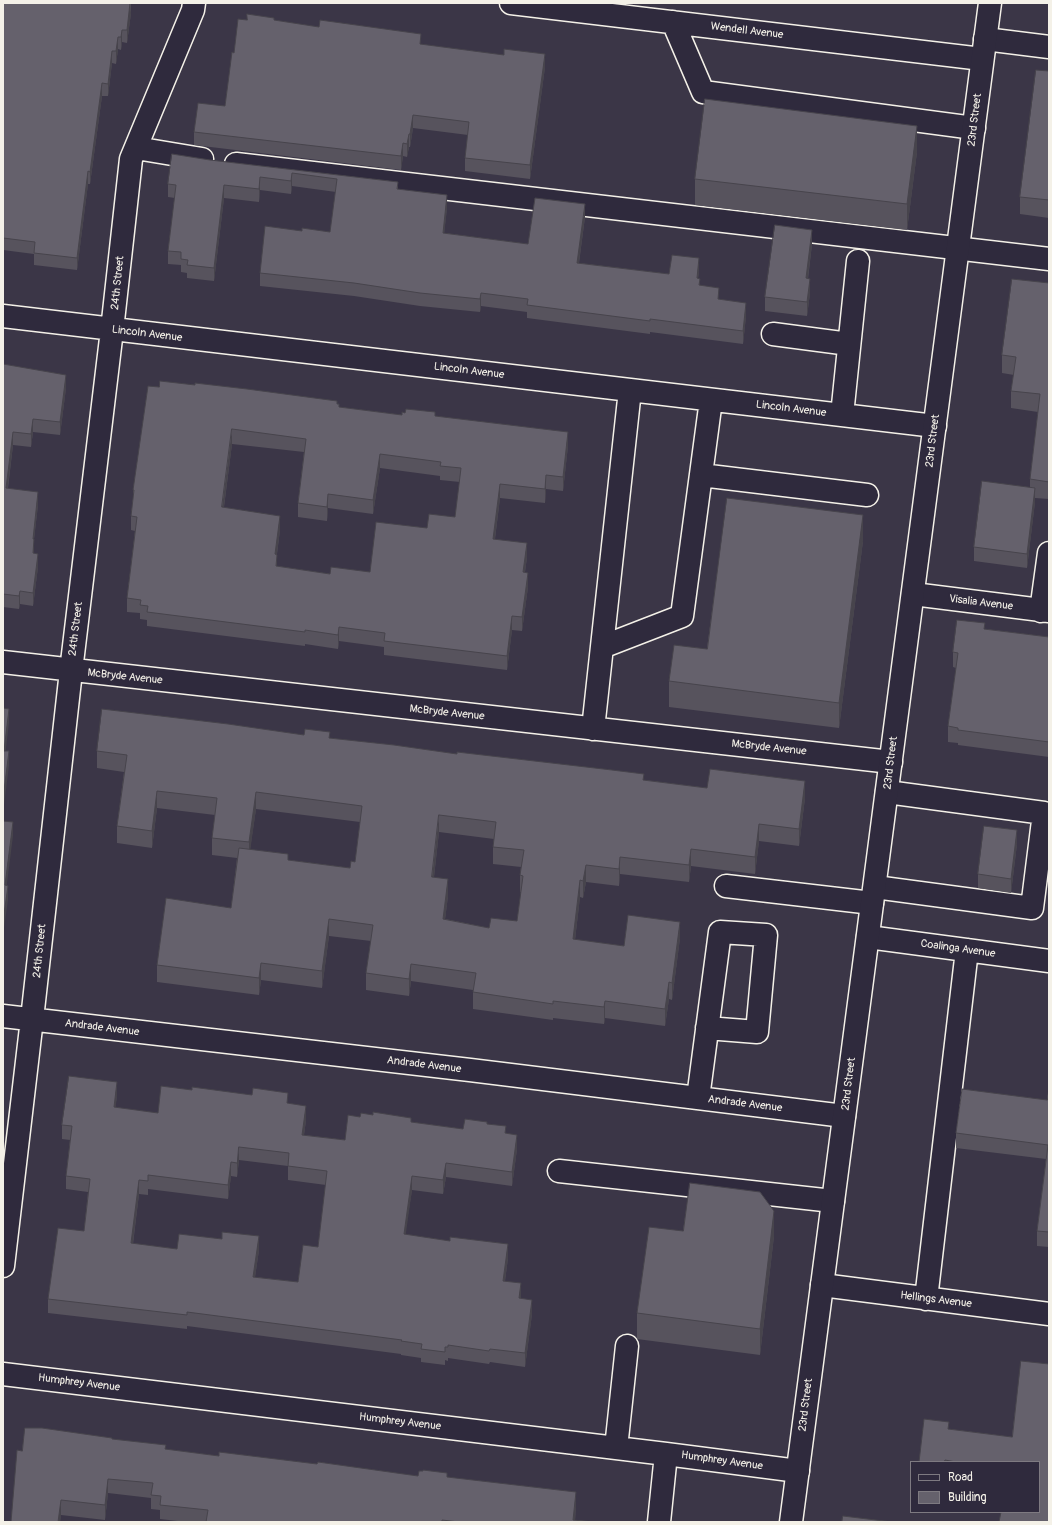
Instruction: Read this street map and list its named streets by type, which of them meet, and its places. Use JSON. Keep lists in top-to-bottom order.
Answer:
{
  "streets": {
    "street": [
      "Wendell Avenue",
      "23rd Street",
      "24th Street",
      "Lincoln Avenue",
      "Visalia Avenue",
      "McBryde Avenue",
      "Coalinga Avenue",
      "Andrade Avenue",
      "Hellings Avenue",
      "Humphrey Avenue"
    ]
  },
  "crossings": [
    ["Wendell Avenue", "23rd Street"],
    ["23rd Street", "Lincoln Avenue"],
    ["23rd Street", "Visalia Avenue"],
    ["23rd Street", "McBryde Avenue"],
    ["23rd Street", "Coalinga Avenue"],
    ["23rd Street", "Andrade Avenue"],
    ["23rd Street", "Hellings Avenue"],
    ["23rd Street", "Humphrey Avenue"],
    ["24th Street", "Lincoln Avenue"],
    ["24th Street", "McBryde Avenue"],
    ["24th Street", "Andrade Avenue"]
  ],
  "legend": ["Road", "Building"]
}
